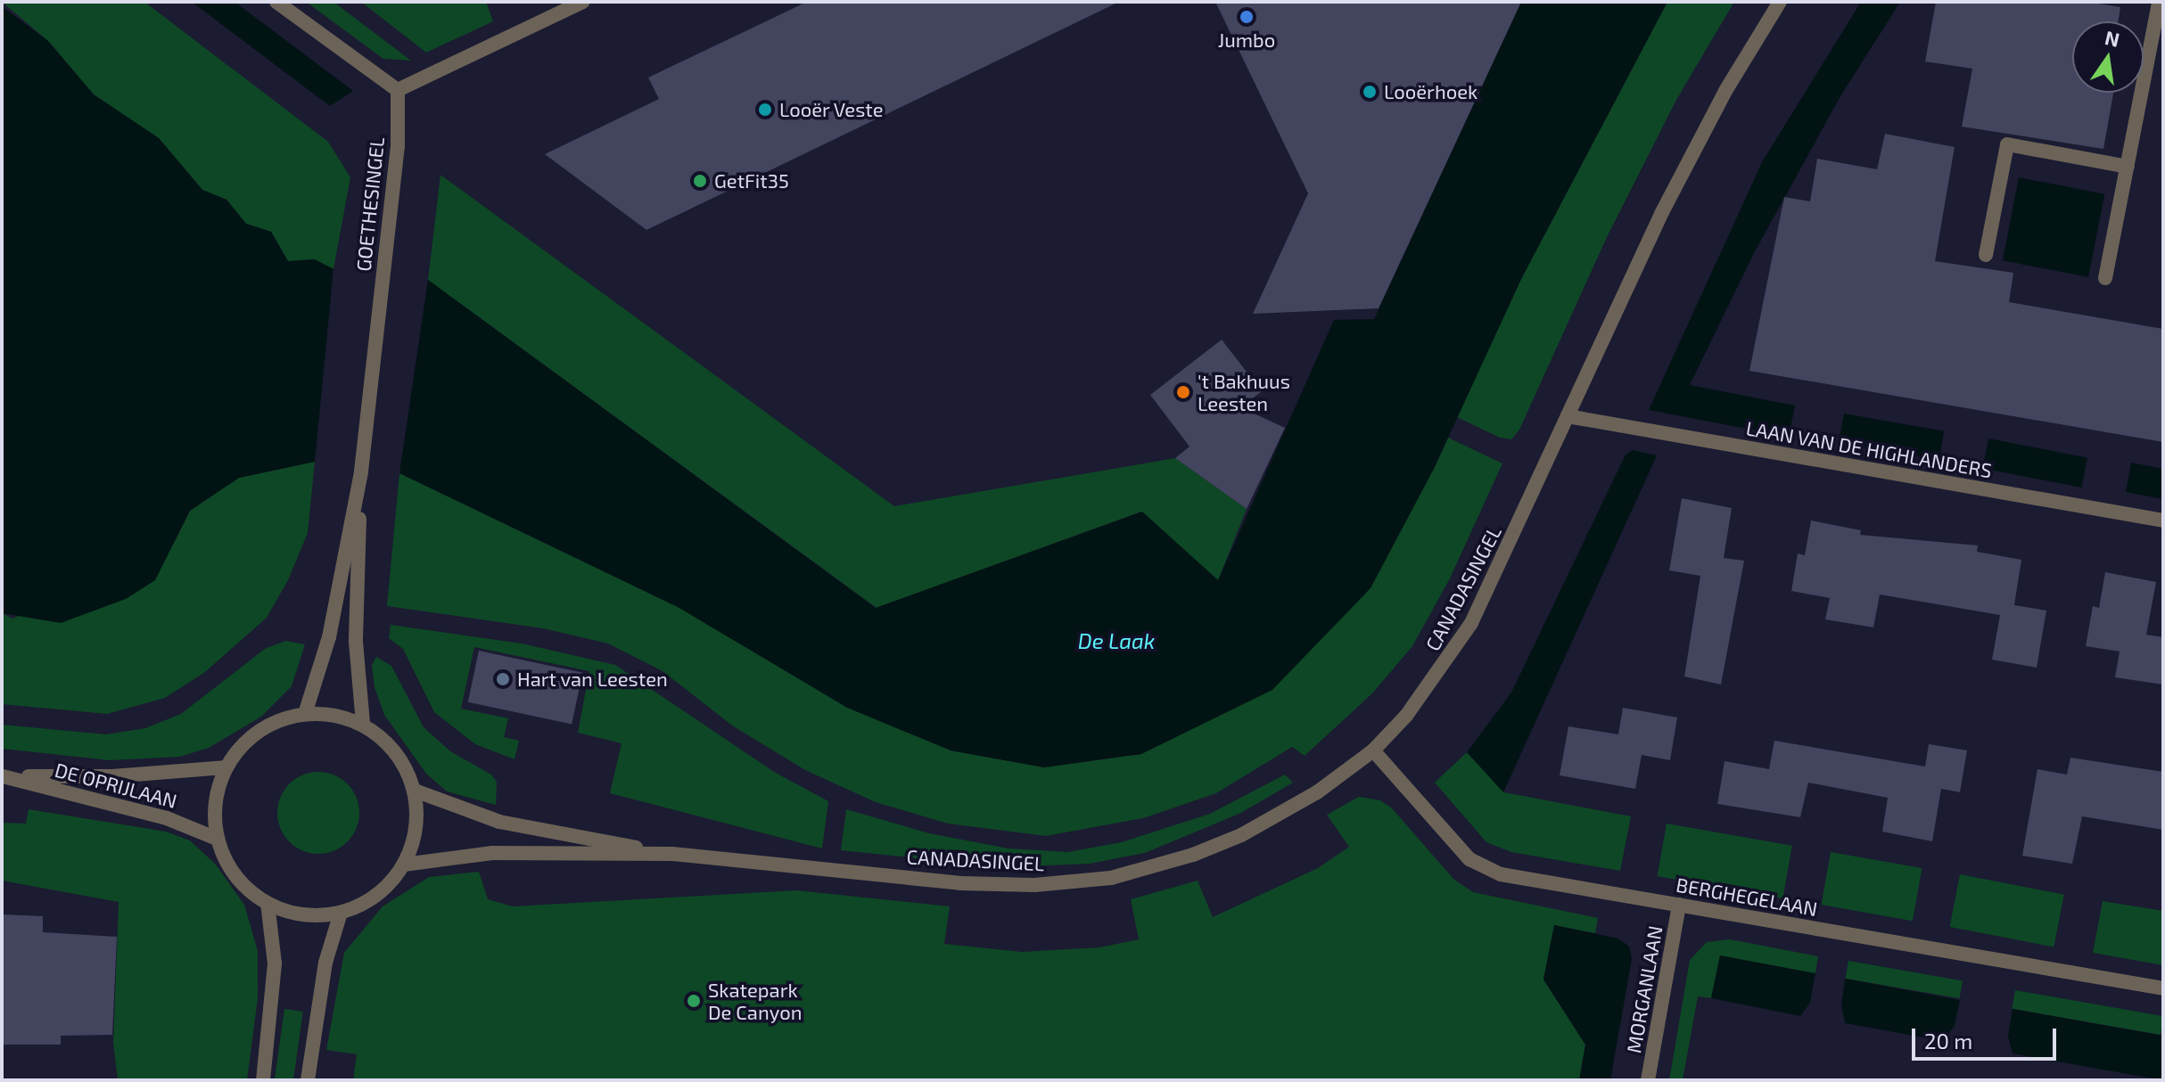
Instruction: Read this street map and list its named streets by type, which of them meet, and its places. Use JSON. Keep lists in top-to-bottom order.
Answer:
{
  "streets": {
    "street": [
      "GOETHESINGEL",
      "LAAN VAN DE HIGHLANDERS",
      "CANADASINGEL",
      "DE OPRIJLAAN",
      "BERGHEGELAAN",
      "MORGANLAAN"
    ]
  },
  "crossings": [
    ["GOETHESINGEL", "CANADASINGEL"],
    ["GOETHESINGEL", "DE OPRIJLAAN"],
    ["LAAN VAN DE HIGHLANDERS", "CANADASINGEL"],
    ["CANADASINGEL", "DE OPRIJLAAN"],
    ["CANADASINGEL", "BERGHEGELAAN"],
    ["BERGHEGELAAN", "MORGANLAAN"]
  ],
  "water": ["De Laak"],
  "places": [
    "Jumbo",
    "Looërhoek",
    "Looër Veste",
    "GetFit35",
    "'t Bakhuus Leesten",
    "Hart van Leesten",
    "Skatepark De Canyon"
  ],
  "scale_bar": "20 m",
  "north": "top"
}
